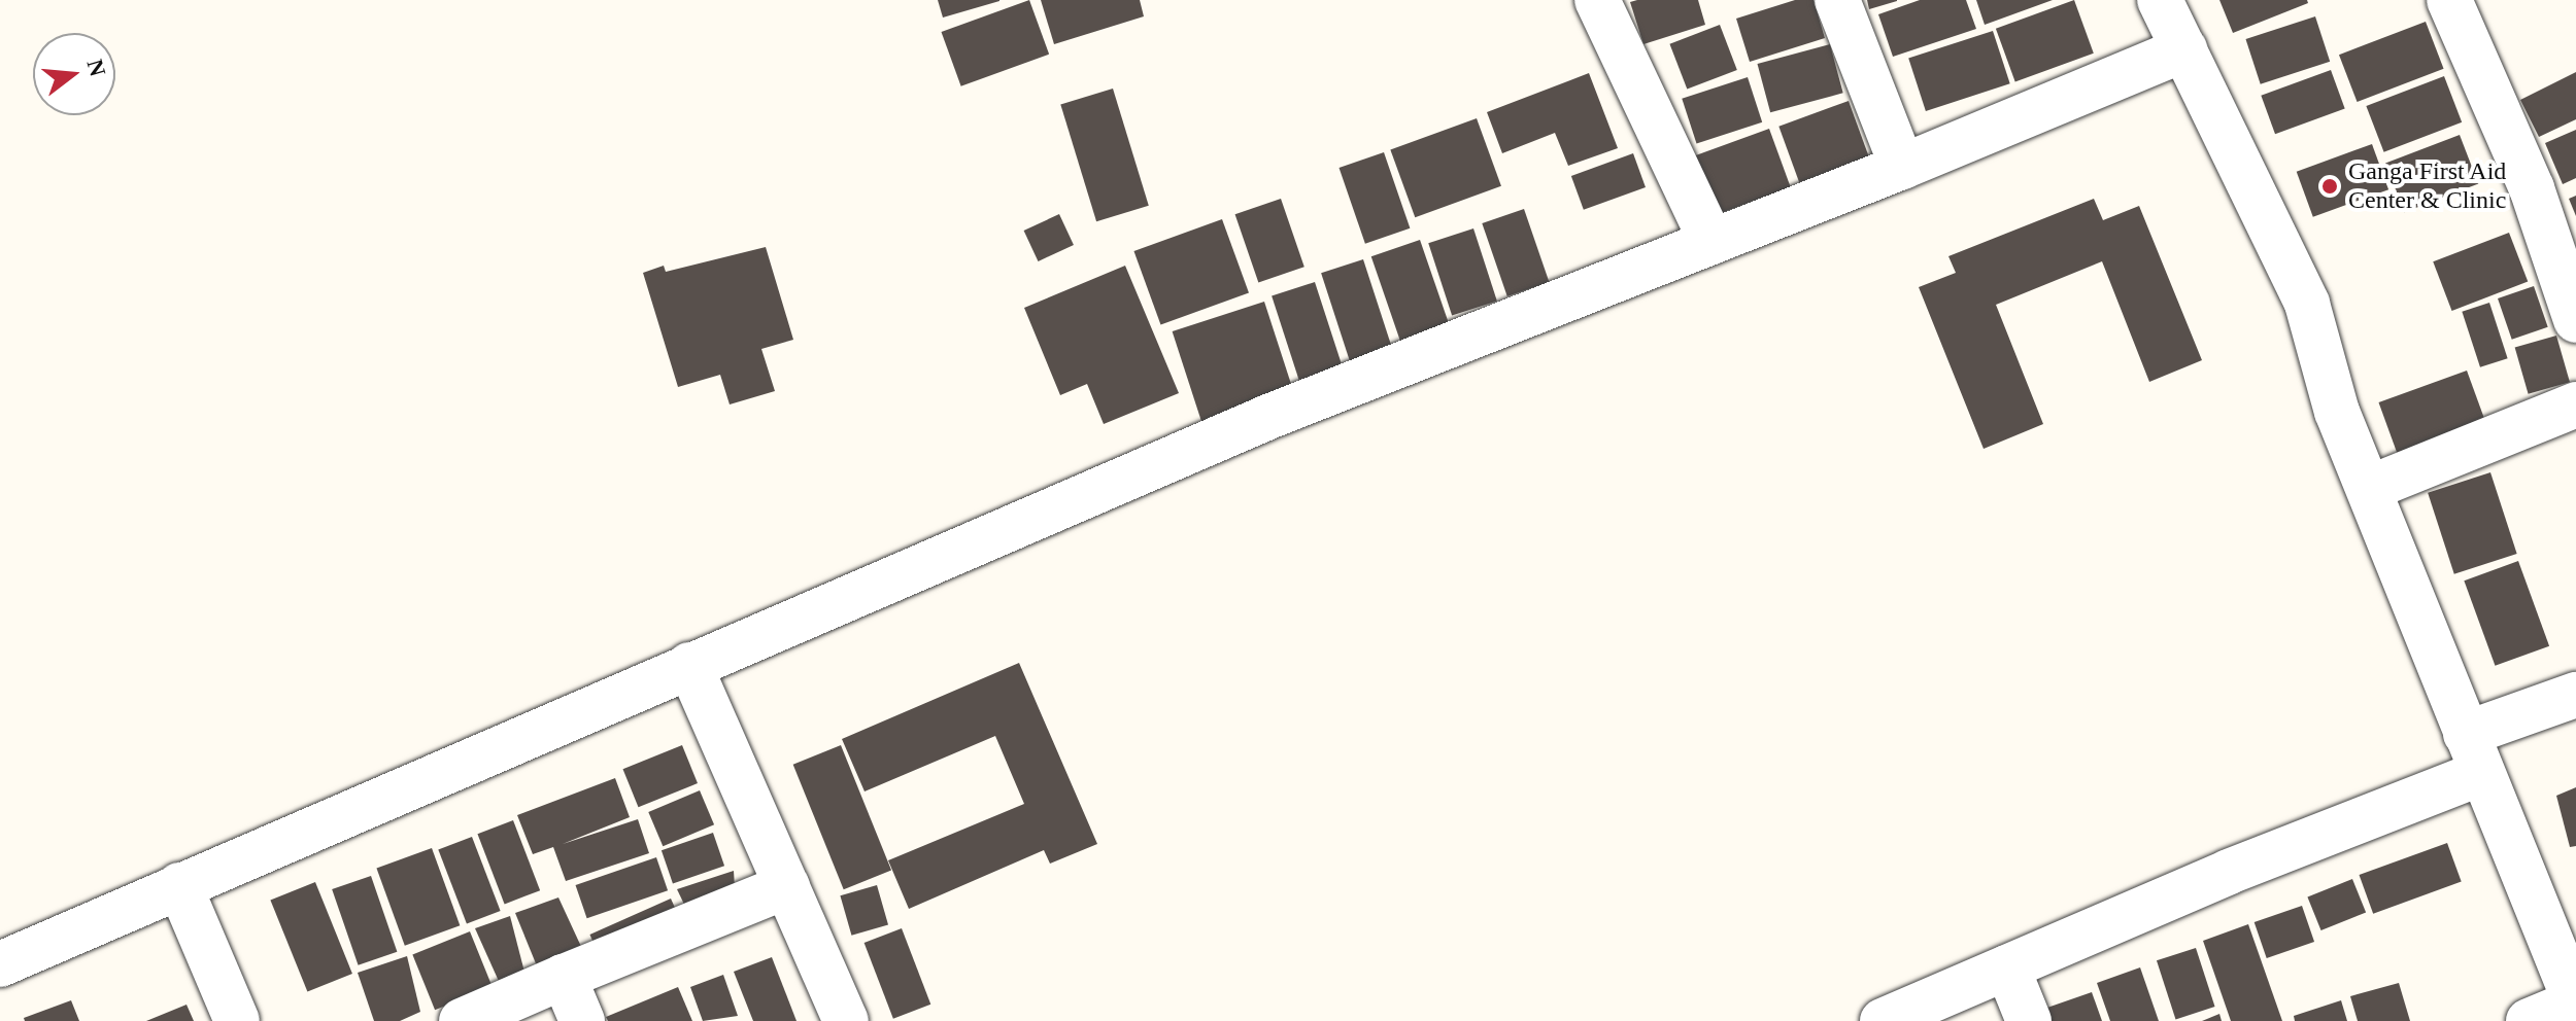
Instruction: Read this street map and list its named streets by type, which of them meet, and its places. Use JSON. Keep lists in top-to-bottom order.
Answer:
{
  "places": ["Ganga First Aid Center & Clinic"],
  "north": "right"
}
